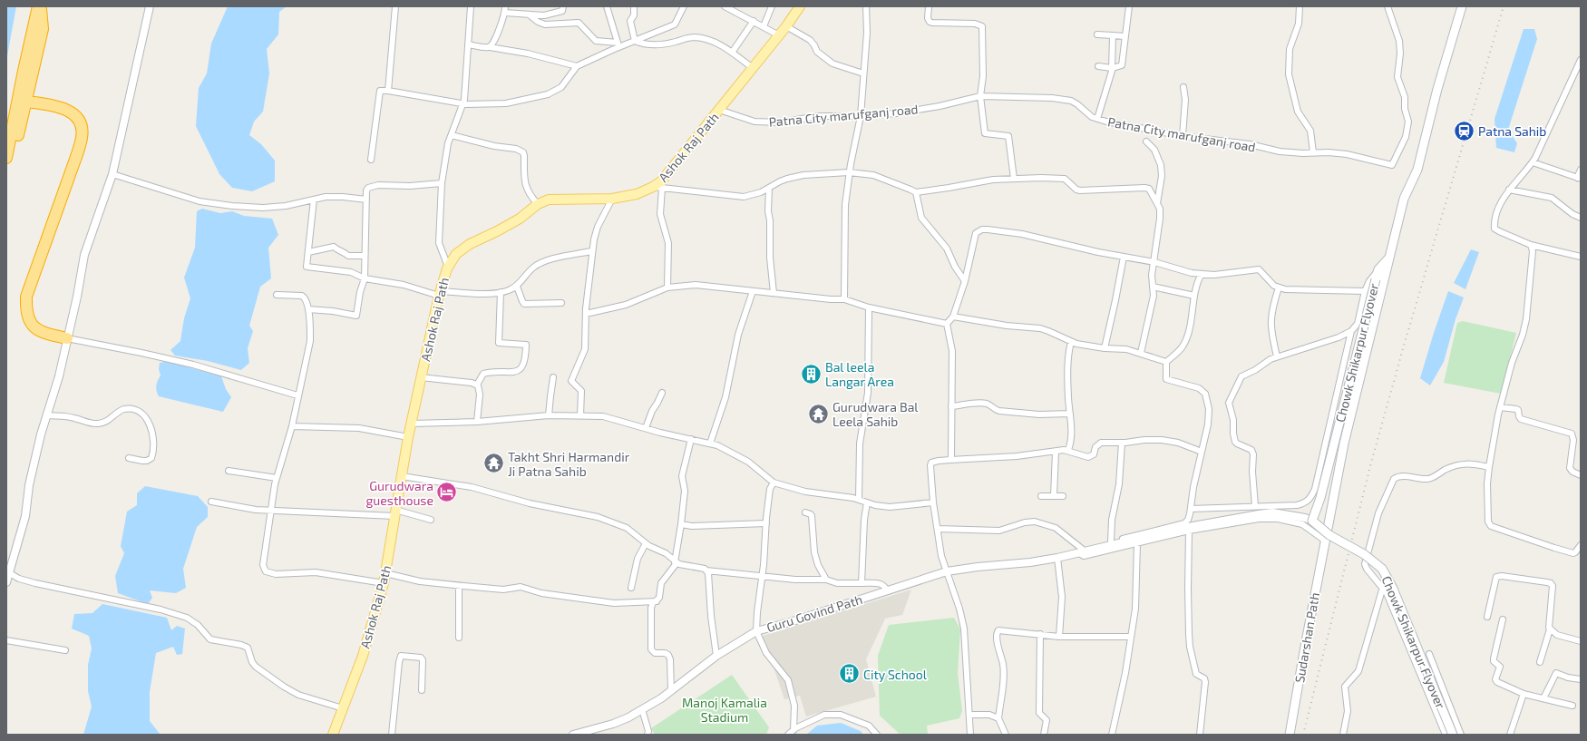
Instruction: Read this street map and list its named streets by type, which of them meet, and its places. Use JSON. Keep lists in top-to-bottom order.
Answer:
{
  "streets": {
    "main road": ["Ashok Raj Path", "Chowk Shikarpur Flyover", "Sudarshan Path"],
    "street": ["Patna City marufganj road", "Guru Govind Path"]
  },
  "crossings": [
    ["Patna City marufganj road", "Ashok Raj Path"],
    ["Chowk Shikarpur Flyover", "Guru Govind Path"]
  ],
  "parks": ["Manoj Kamalia Stadium"],
  "places": {
    "station": ["Patna Sahib"],
    "building": ["Bal leela Langar Area", "City School"],
    "temple": ["Gurudwara Bal Leela Sahib", "Takht Shri Harmandir Ji Patna Sahib"],
    "hotel": ["Gurudwara guesthouse"]
  }
}
